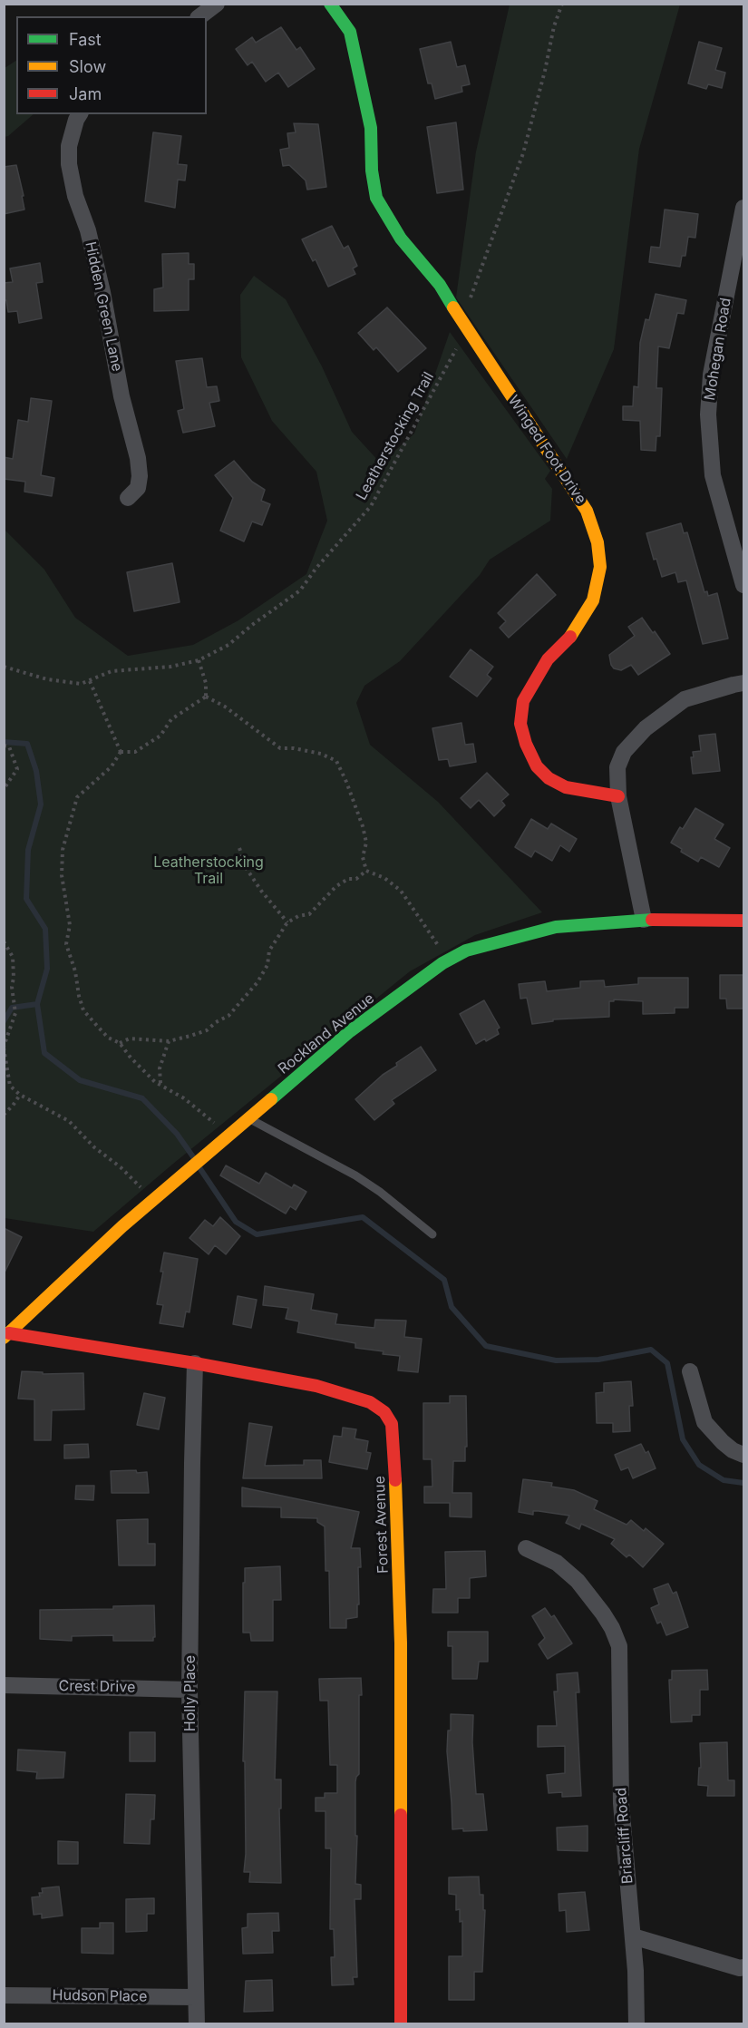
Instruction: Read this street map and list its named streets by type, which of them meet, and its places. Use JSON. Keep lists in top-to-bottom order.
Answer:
{
  "streets": {
    "street": [
      "Hidden Green Lane",
      "Mohegan Road",
      "Winged Foot Drive",
      "Rockland Avenue",
      "Forest Avenue",
      "Crest Drive",
      "Holly Place",
      "Briarcliff Road",
      "Hudson Place"
    ],
    "path": ["Leatherstocking Trail"]
  },
  "crossings": [
    ["Rockland Avenue", "Forest Avenue"],
    ["Forest Avenue", "Holly Place"],
    ["Crest Drive", "Holly Place"],
    ["Holly Place", "Hudson Place"]
  ],
  "parks": ["Leatherstocking Trail"],
  "legend": ["Fast", "Slow", "Jam"]
}
